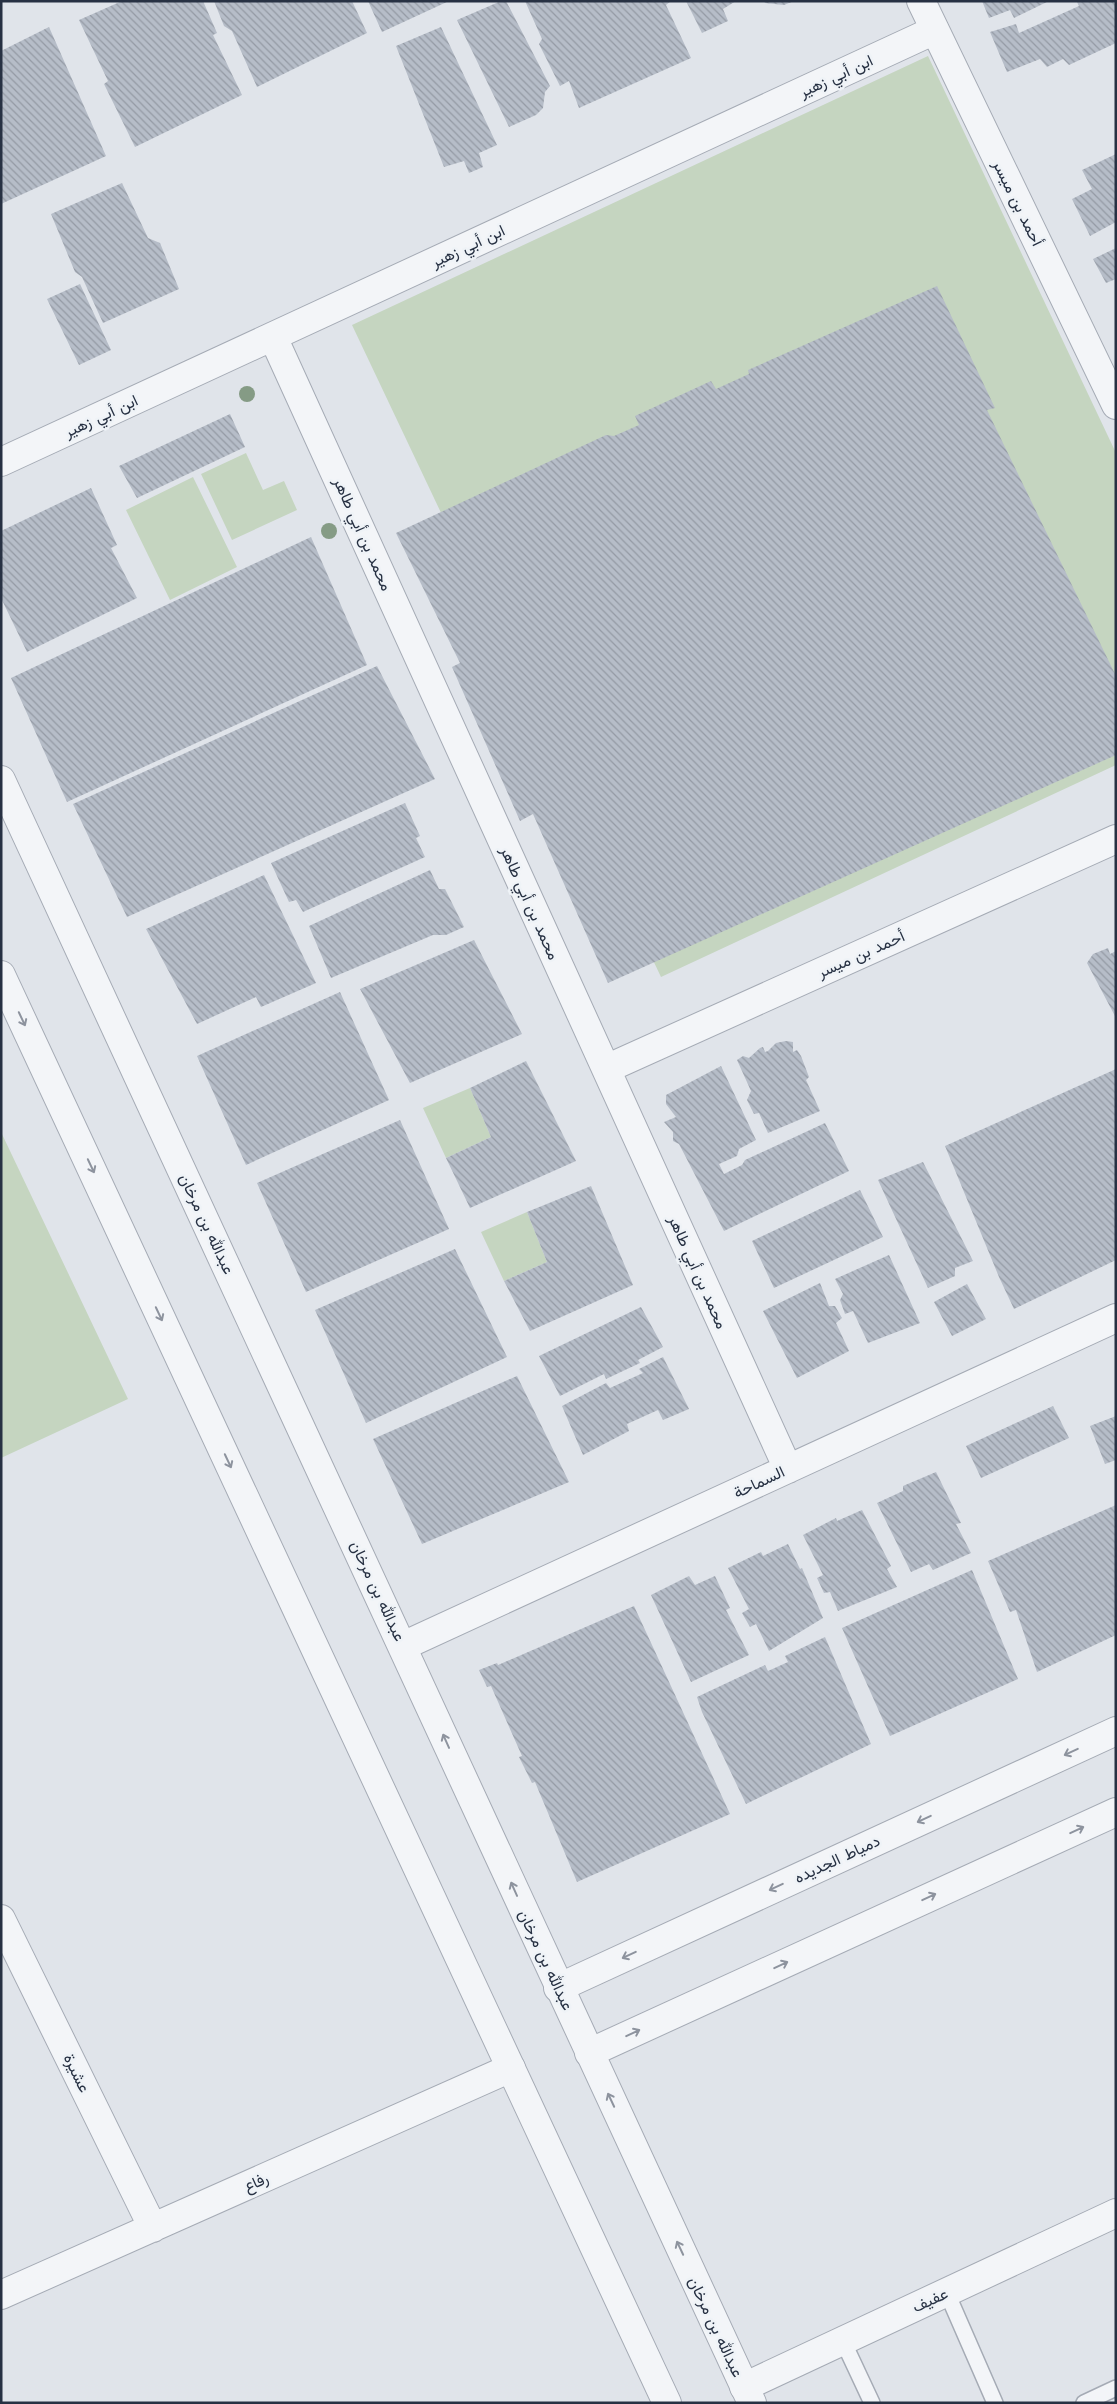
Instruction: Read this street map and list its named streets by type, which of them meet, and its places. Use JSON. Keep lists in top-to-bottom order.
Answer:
{
  "streets": {
    "street": [
      "ابن أبي زهير",
      "أحمد بن ميسر",
      "محمد بن أبي طاهر",
      "عبدالله بن مرخان",
      "السماحة",
      "دمياط الجديده",
      "عشيرة",
      "رفاع",
      "عفيف"
    ]
  },
  "crossings": [
    ["ابن أبي زهير", "أحمد بن ميسر"],
    ["ابن أبي زهير", "محمد بن أبي طاهر"],
    ["أحمد بن ميسر", "محمد بن أبي طاهر"],
    ["محمد بن أبي طاهر", "السماحة"],
    ["عبدالله بن مرخان", "السماحة"],
    ["عبدالله بن مرخان", "دمياط الجديده"],
    ["عبدالله بن مرخان", "عفيف"],
    ["عشيرة", "رفاع"]
  ]
}
